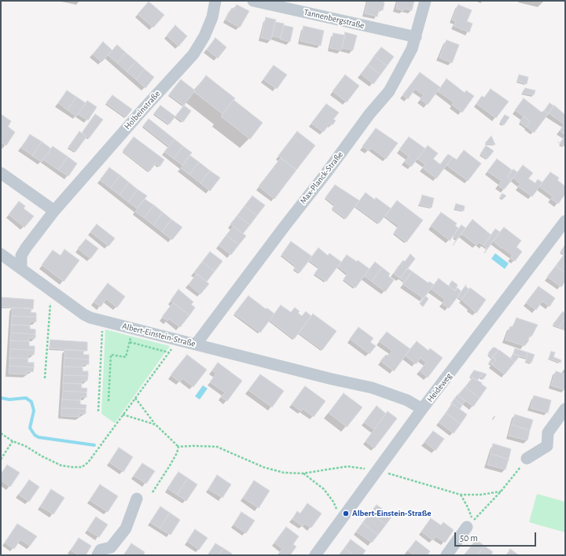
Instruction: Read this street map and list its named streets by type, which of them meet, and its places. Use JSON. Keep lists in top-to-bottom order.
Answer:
{
  "streets": {
    "street": [
      "Tannenbergstraße",
      "Holbeinstraße",
      "Max-Planck-Straße",
      "Albert-Einstein-Straße",
      "Heideweg"
    ]
  },
  "crossings": [
    ["Tannenbergstraße", "Max-Planck-Straße"],
    ["Holbeinstraße", "Albert-Einstein-Straße"],
    ["Max-Planck-Straße", "Albert-Einstein-Straße"],
    ["Albert-Einstein-Straße", "Heideweg"]
  ],
  "places": ["Albert-Einstein-Straße"],
  "scale_bar": "50 m"
}
